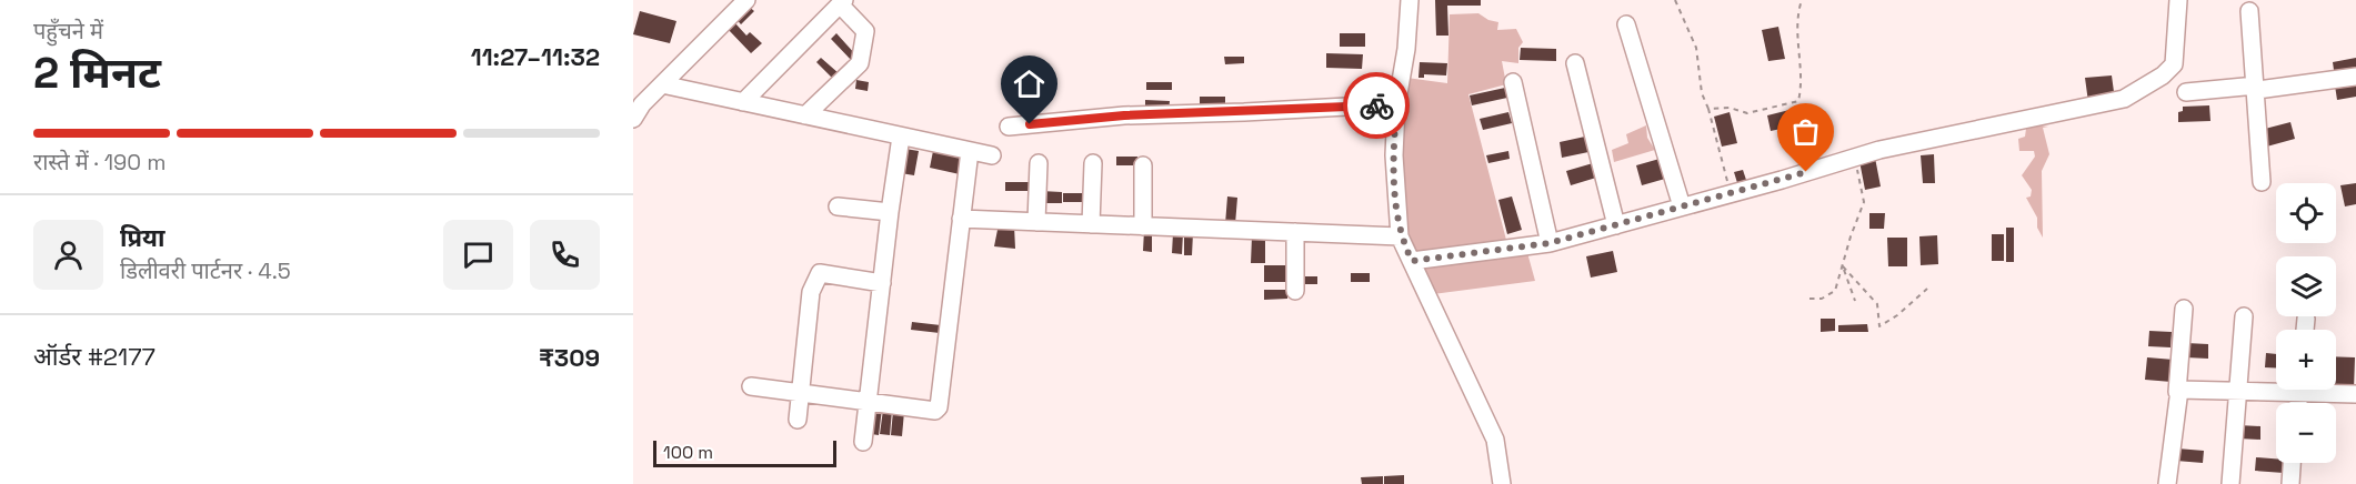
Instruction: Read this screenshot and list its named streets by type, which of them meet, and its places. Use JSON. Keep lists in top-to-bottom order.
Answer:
{
  "scale_bar": "100 m",
  "page": {
    "heading": ["2 मिनट", "पहुँचने में", "11:27–11:32"],
    "panel": [
      "प्रिया",
      "डिलीवरी पार्टनर · 4.5",
      "ऑर्डर #2177",
      "₹309"
    ],
    "bar": "रास्ते में · 190 m",
    "map_buttons": ["+", "−"],
    "scale": "100 m"
  }
}
